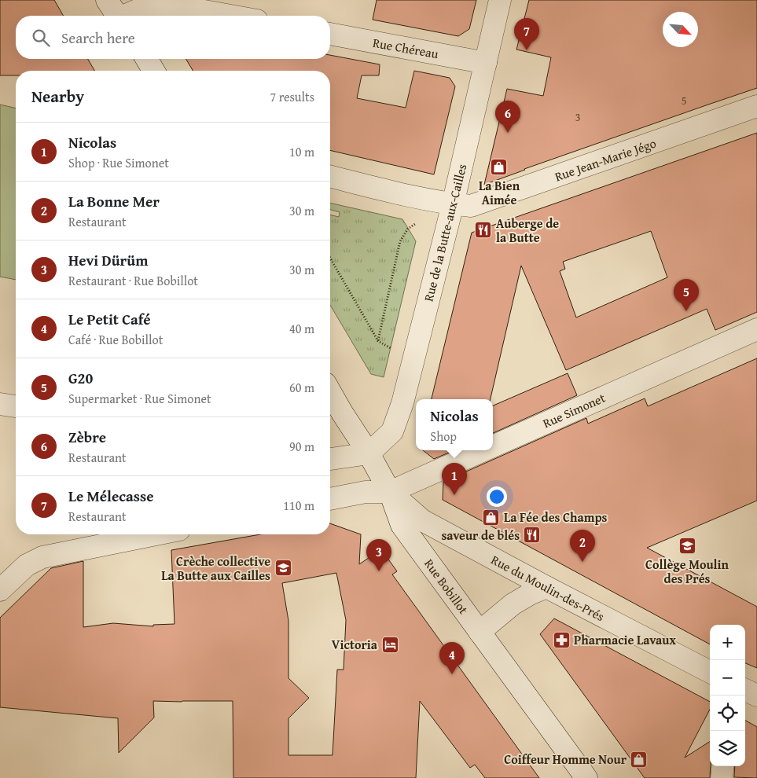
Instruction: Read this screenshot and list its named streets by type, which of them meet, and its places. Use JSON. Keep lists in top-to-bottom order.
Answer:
{
  "streets": {
    "street": [
      "Rue Chéreau",
      "Rue Jean-Marie Jégo",
      "Rue de la Butte-aux-Cailles",
      "Rue Simonet",
      "Rue Bobillot",
      "Rue du Moulin-des-Prés"
    ]
  },
  "crossings": [
    ["Rue Chéreau", "Rue de la Butte-aux-Cailles"],
    ["Rue Jean-Marie Jégo", "Rue de la Butte-aux-Cailles"],
    ["Rue de la Butte-aux-Cailles", "Rue Bobillot"],
    ["Rue Simonet", "Rue Bobillot"],
    ["Rue Simonet", "Rue du Moulin-des-Prés"],
    ["Rue Bobillot", "Rue du Moulin-des-Prés"]
  ],
  "places": {
    "shop": ["La Bien Aimée", "La Fée des Champs", "Coiffeur Homme Nour"],
    "restaurant": ["Auberge de la Butte", "saveur de blés"],
    "school or university": ["Collège Moulin des Prés", "Crèche collective La Butte aux Cailles"],
    "pharmacy": ["Pharmacie Lavaux"],
    "hotel": ["Victoria"]
  },
  "house_numbers": ["5", "3"],
  "north": "bottom right",
  "page": {
    "search": "Search here",
    "pins": [
      "7",
      "6",
      "5",
      "1",
      "2",
      "3",
      "4"
    ],
    "heading": ["Nearby", "7 results"],
    "list": [
      {
        "mark": "1",
        "name": "Nicolas",
        "note": "Shop · Rue Simonet",
        "value": "10 m"
      },
      {
        "mark": "2",
        "name": "La Bonne Mer",
        "note": "Restaurant",
        "value": "30 m"
      },
      {
        "mark": "3",
        "name": "Hevi Dürüm",
        "note": "Restaurant · Rue Bobillot",
        "value": "30 m"
      },
      {
        "mark": "4",
        "name": "Le Petit Café",
        "note": "Café · Rue Bobillot",
        "value": "40 m"
      },
      {
        "mark": "5",
        "name": "G20",
        "note": "Supermarket · Rue Simonet",
        "value": "60 m"
      },
      {
        "mark": "6",
        "name": "Zèbre",
        "note": "Restaurant",
        "value": "90 m"
      },
      {
        "mark": "7",
        "name": "Le Mélecasse",
        "note": "Restaurant",
        "value": "110 m"
      }
    ],
    "popup": ["Nicolas", "Shop"],
    "map_buttons": ["+", "−"]
  }
}
